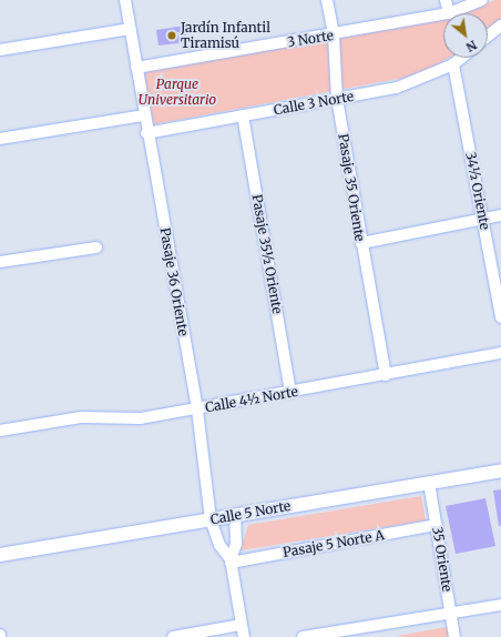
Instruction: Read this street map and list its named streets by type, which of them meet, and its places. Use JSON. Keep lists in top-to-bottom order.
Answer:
{
  "streets": {
    "street": [
      "3 Norte",
      "Calle 3 Norte",
      "Pasaje 35 Oriente",
      "34½ Oriente",
      "Pasaje 35½ Oriente",
      "Pasaje 36 Oriente",
      "Calle 4½ Norte",
      "Calle 5 Norte",
      "Pasaje 5 Norte A",
      "35 Oriente"
    ]
  },
  "crossings": [
    ["3 Norte", "Pasaje 35 Oriente"],
    ["3 Norte", "Pasaje 36 Oriente"],
    ["Calle 3 Norte", "Pasaje 35 Oriente"],
    ["Calle 3 Norte", "34½ Oriente"],
    ["Calle 3 Norte", "Pasaje 35½ Oriente"],
    ["Calle 3 Norte", "Pasaje 36 Oriente"],
    ["Pasaje 35 Oriente", "Calle 4½ Norte"],
    ["Pasaje 35½ Oriente", "Calle 4½ Norte"],
    ["Pasaje 36 Oriente", "Calle 4½ Norte"],
    ["Pasaje 36 Oriente", "Calle 5 Norte"],
    ["Pasaje 36 Oriente", "Pasaje 5 Norte A"],
    ["Calle 5 Norte", "35 Oriente"],
    ["Pasaje 5 Norte A", "35 Oriente"]
  ],
  "parks": ["Parque Universitario"],
  "places": ["Jardín Infantil Tiramisú"],
  "north": "bottom right"
}
